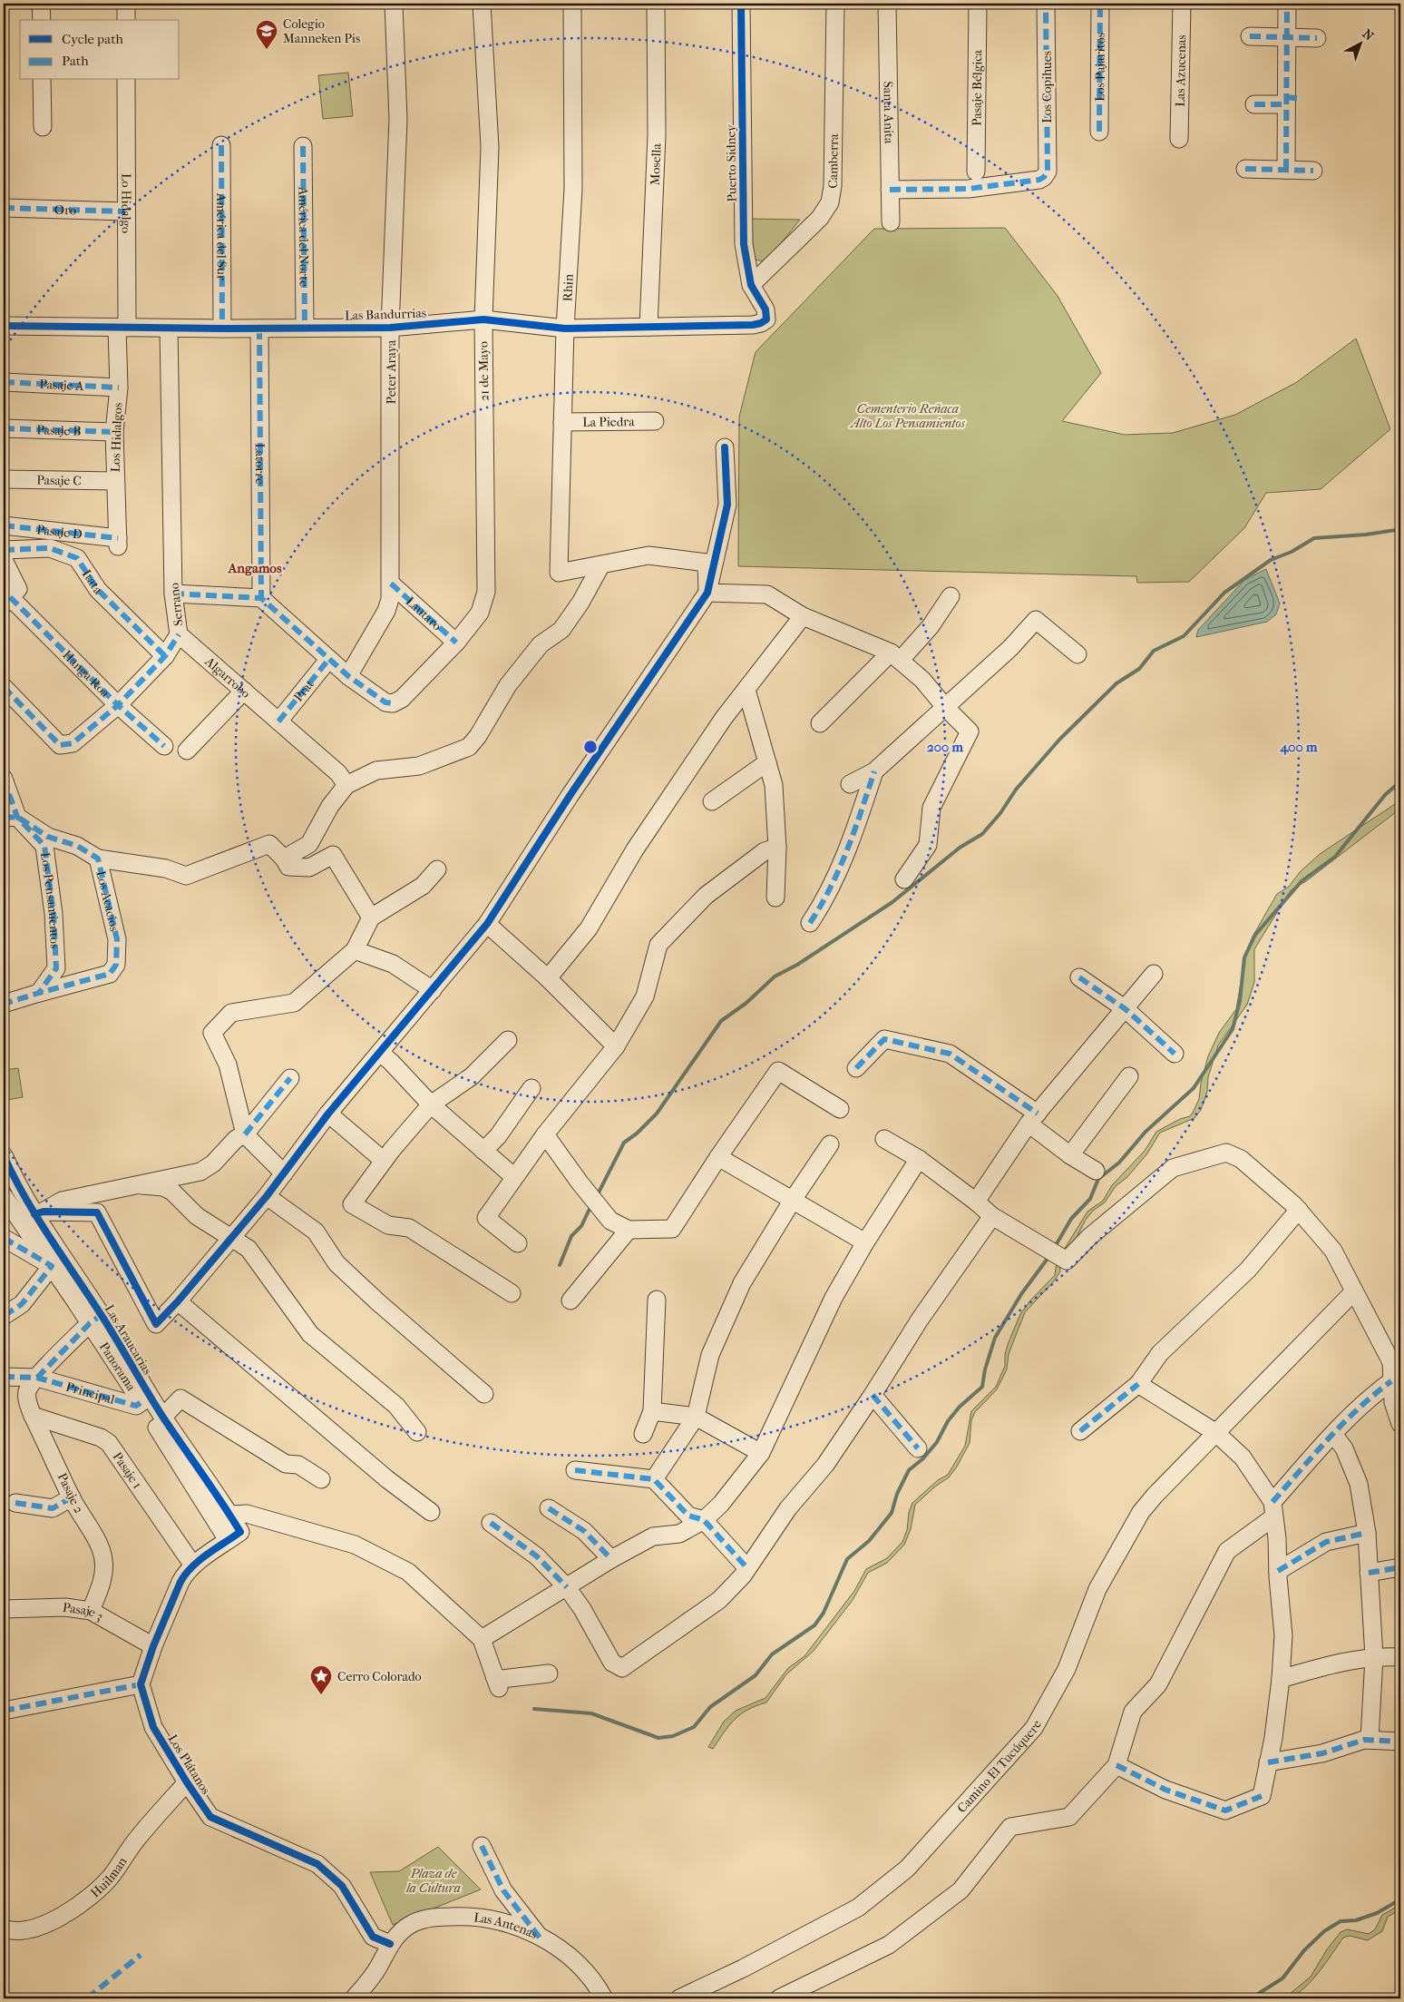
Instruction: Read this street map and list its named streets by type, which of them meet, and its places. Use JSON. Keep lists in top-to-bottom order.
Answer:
{
  "streets": {
    "street": [
      "Los Pajaritos",
      "Las Azucenas",
      "Pasaje Bélgica",
      "Los Copihues",
      "Santa Anita",
      "Camberra",
      "Puerto Sidney",
      "Mosella",
      "Lo Hidalgo",
      "Oro",
      "América del Sur",
      "América del Norte",
      "Rhin",
      "Las Bandurrias",
      "21 de Mayo",
      "Peter Araya",
      "Pasaje A",
      "La Piedra",
      "Pasaje B",
      "Los Hidalgos",
      "Latorre",
      "Pasaje C",
      "Pasaje D",
      "Itata",
      "Serrano",
      "Lautaro",
      "Hanga Roa",
      "Algarrobo",
      "Prat",
      "Los Pensamientos",
      "Los Acacios",
      "Las Araucarias",
      "Panorama",
      "Principal",
      "Pasaje 1",
      "Pasaje 2",
      "Pasaje 3",
      "Los Plátanos",
      "Camino El Tucúquere",
      "Huilman",
      "Las Antenas"
    ]
  },
  "crossings": [
    ["Los Copihues", "Santa Anita"],
    ["Camberra", "Puerto Sidney"],
    ["Puerto Sidney", "Las Bandurrias"],
    ["Mosella", "Las Bandurrias"],
    ["Lo Hidalgo", "Oro"],
    ["Lo Hidalgo", "Las Bandurrias"],
    ["Lo Hidalgo", "Los Hidalgos"],
    ["América del Sur", "Las Bandurrias"],
    ["América del Norte", "Las Bandurrias"],
    ["Rhin", "Las Bandurrias"],
    ["Rhin", "La Piedra"],
    ["Las Bandurrias", "21 de Mayo"],
    ["Las Bandurrias", "Peter Araya"],
    ["Las Bandurrias", "Los Hidalgos"],
    ["Las Bandurrias", "Latorre"],
    ["Las Bandurrias", "Serrano"],
    ["21 de Mayo", "Peter Araya"],
    ["21 de Mayo", "Lautaro"],
    ["Peter Araya", "Lautaro"],
    ["Pasaje A", "Los Hidalgos"],
    ["Pasaje B", "Los Hidalgos"],
    ["Los Hidalgos", "Pasaje C"],
    ["Los Hidalgos", "Pasaje D"],
    ["Itata", "Serrano"],
    ["Serrano", "Hanga Roa"],
    ["Serrano", "Algarrobo"],
    ["Algarrobo", "Prat"],
    ["Los Pensamientos", "Los Acacios"],
    ["Las Araucarias", "Panorama"],
    ["Panorama", "Principal"],
    ["Principal", "Pasaje 2"],
    ["Pasaje 1", "Pasaje 2"],
    ["Pasaje 2", "Pasaje 3"],
    ["Los Plátanos", "Huilman"],
    ["Los Plátanos", "Las Antenas"]
  ],
  "districts": ["Angamos"],
  "parks": ["Cementerio Reñaca Alto Los Pensamientos", "Plaza de la Cultura"],
  "places": {
    "school or university": ["Colegio Manneken Pis"],
    "place": ["Cerro Colorado"]
  },
  "legend": ["Cycle path", "Path"],
  "north": "top right",
  "rings": ["200 m", "400 m"]
}
